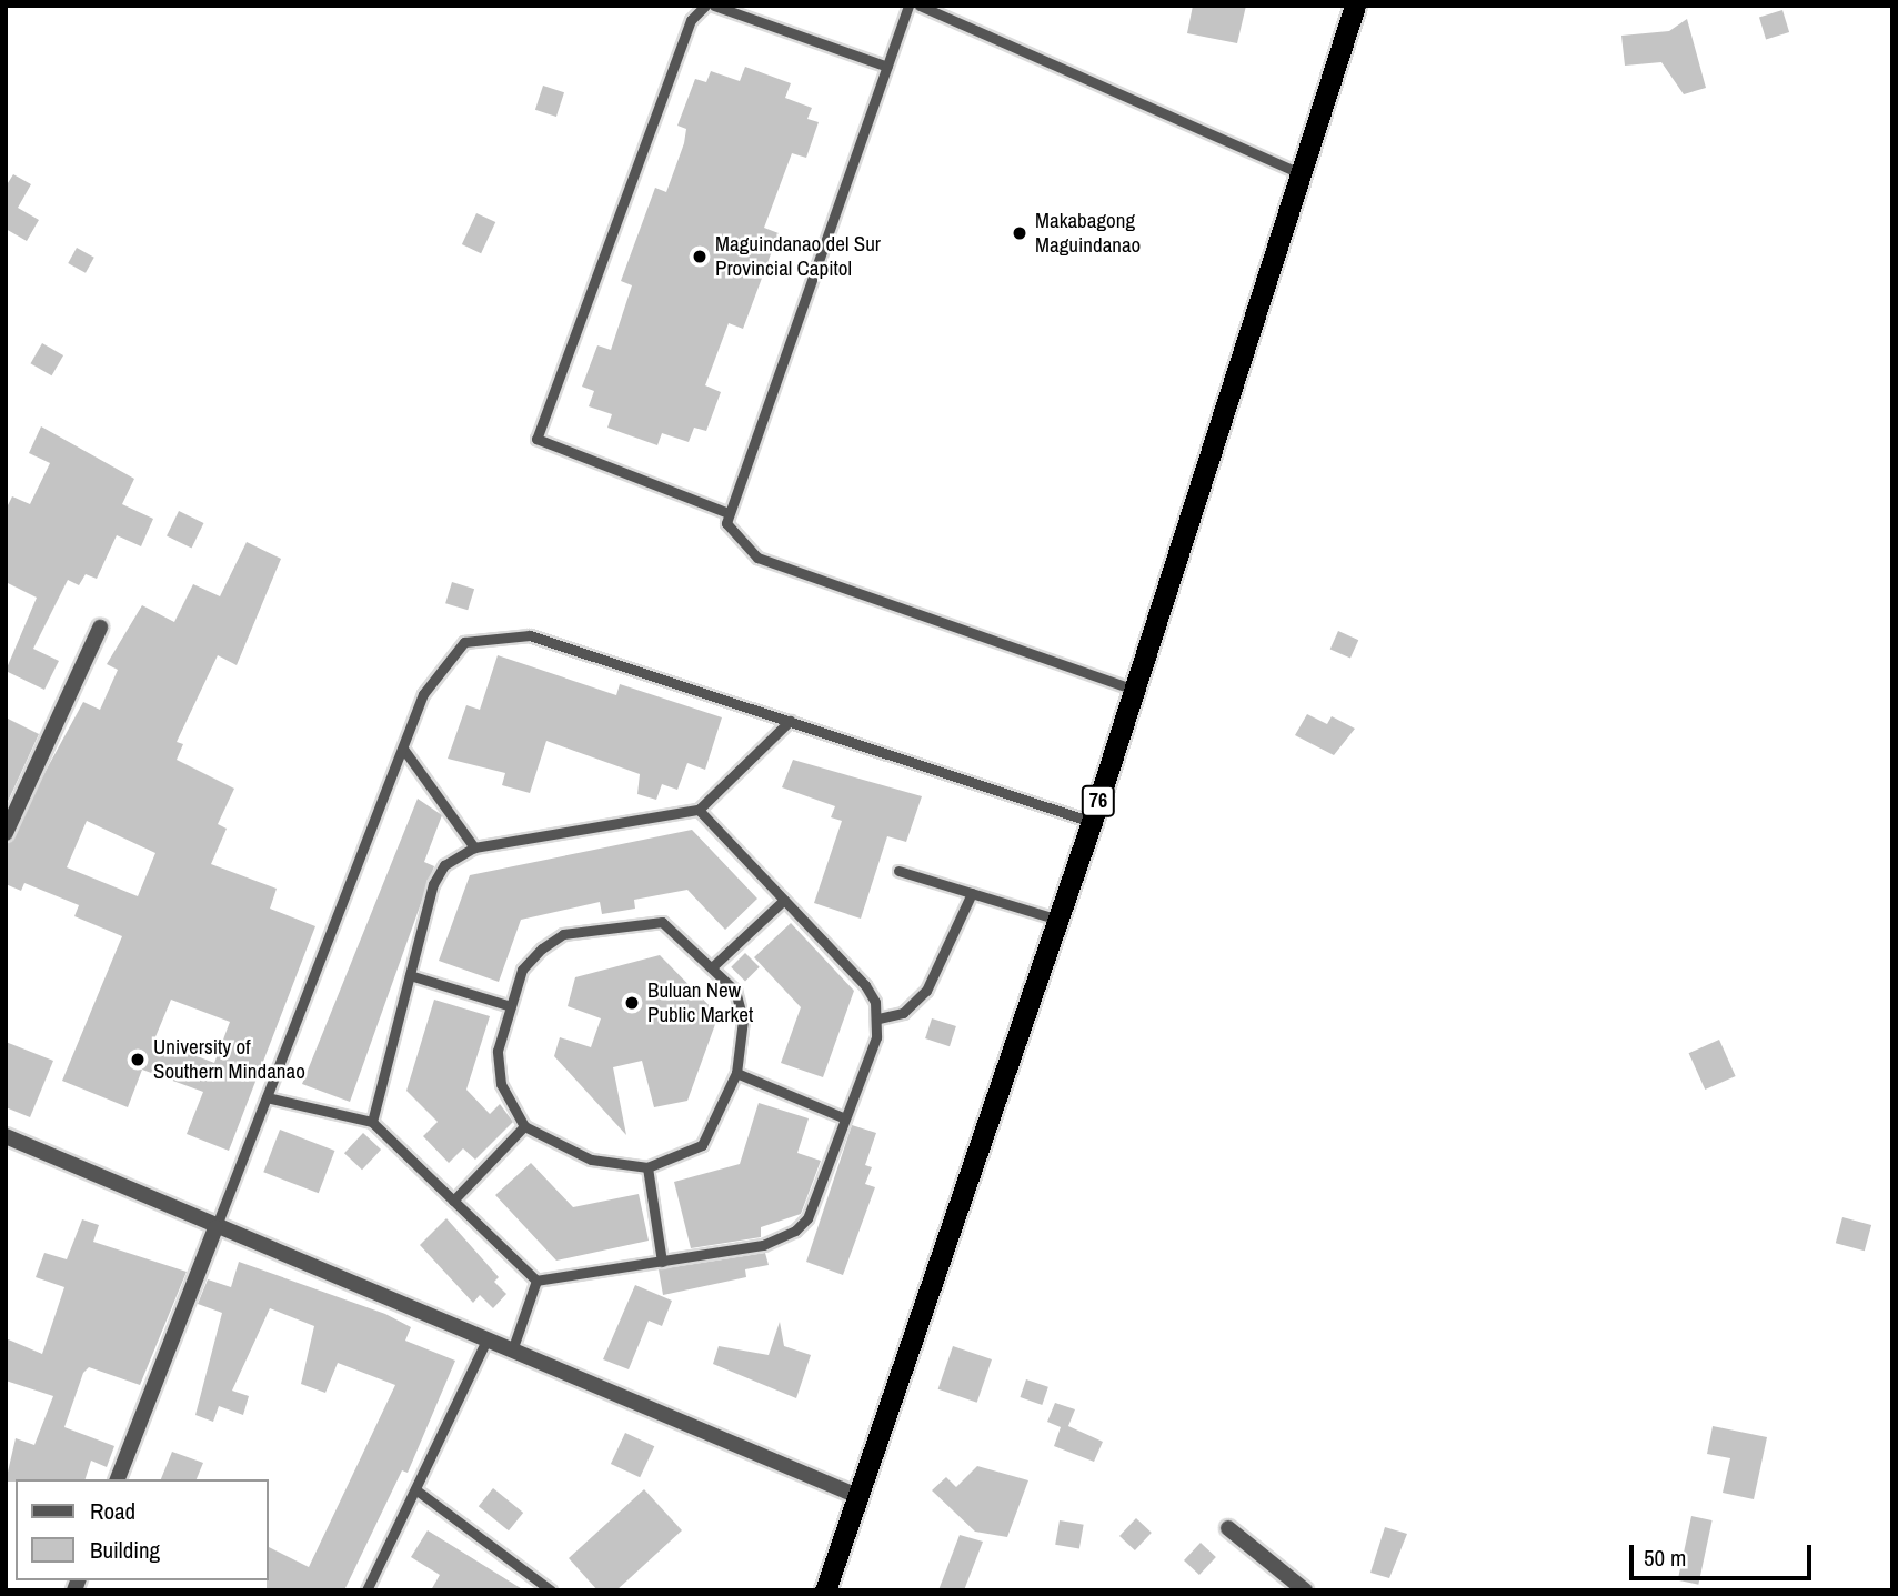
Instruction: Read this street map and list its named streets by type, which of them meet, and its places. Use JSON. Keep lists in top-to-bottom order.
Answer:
{
  "streets": {
    "highway": ["76"]
  },
  "places": [
    "Makabagong Maguindanao",
    "Maguindanao del Sur Provincial Capitol",
    "Buluan New Public Market",
    "University of Southern Mindanao"
  ],
  "legend": ["Road", "Building"],
  "scale_bar": "50 m"
}
